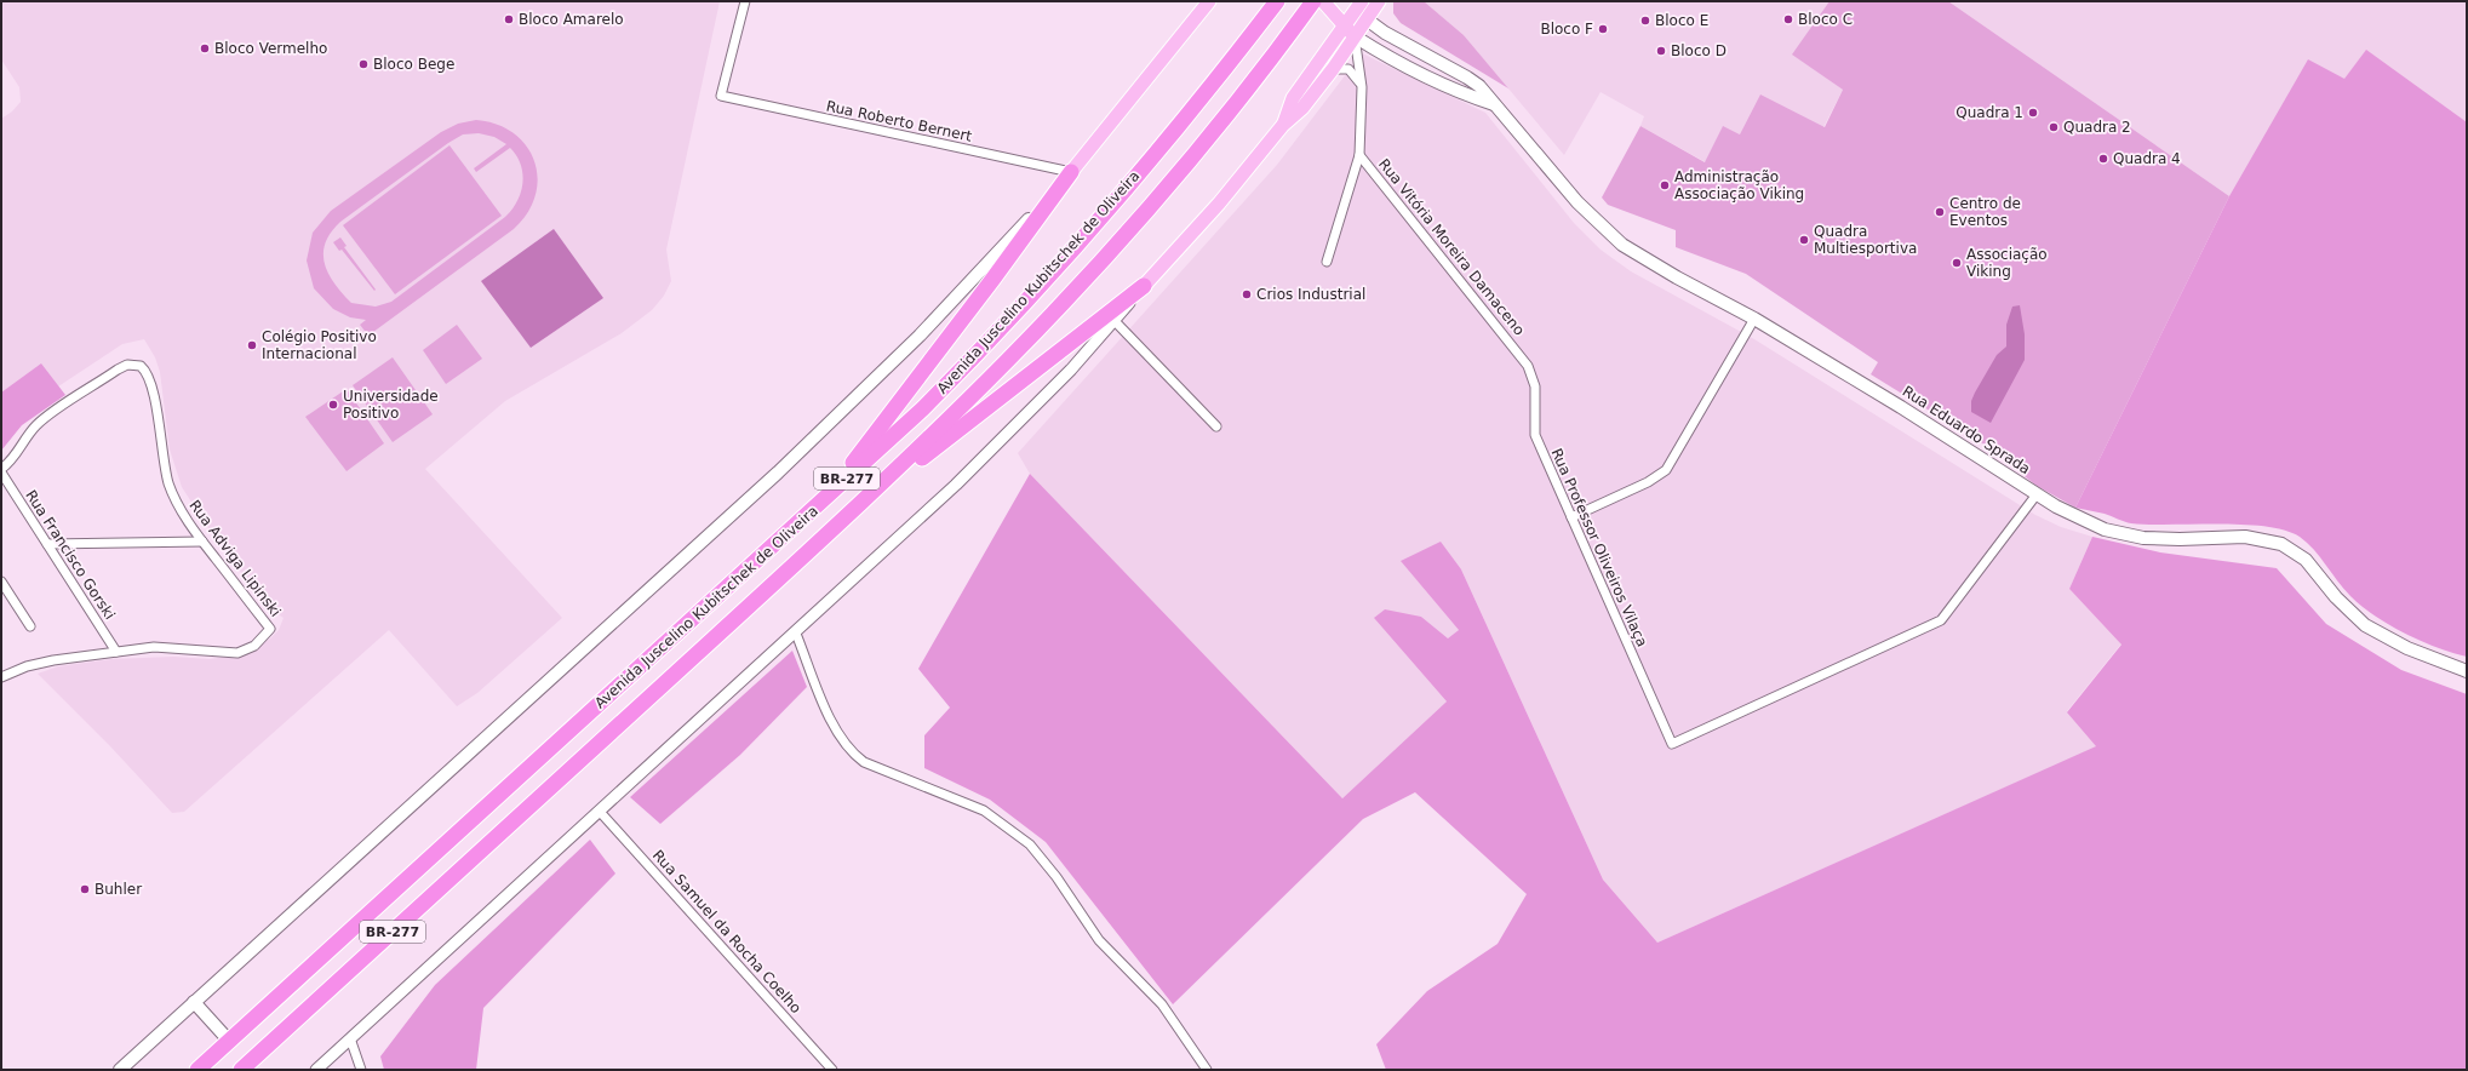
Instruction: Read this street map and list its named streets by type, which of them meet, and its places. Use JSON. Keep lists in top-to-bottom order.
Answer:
{
  "streets": {
    "highway": ["Avenida Juscelino Kubitschek de Oliveira", "BR-277"],
    "main road": ["Rua Eduardo Sprada"],
    "street": [
      "Rua Roberto Bernert",
      "Rua Vitória Moreira Damaceno",
      "Rua Professor Oliveiros Vilaça",
      "Rua Francisco Gorski",
      "Rua Adviga Lipinski",
      "Rua Samuel da Rocha Coelho"
    ]
  },
  "crossings": [
    ["Rua Vitória Moreira Damaceno", "Rua Professor Oliveiros Vilaça"],
    ["Rua Eduardo Sprada", "Rua Professor Oliveiros Vilaça"],
    ["Rua Francisco Gorski", "Rua Adviga Lipinski"]
  ],
  "places": [
    "Bloco Amarelo",
    "Bloco C",
    "Bloco E",
    "Bloco F",
    "Bloco Vermelho",
    "Bloco D",
    "Bloco Bege",
    "Quadra 1",
    "Quadra 2",
    "Quadra 4",
    "Administração Associação Viking",
    "Centro de Eventos",
    "Quadra Multiesportiva",
    "Associação Viking",
    "Crios Industrial",
    "Colégio Positivo Internacional",
    "Universidade Positivo",
    "Buhler"
  ]
}
